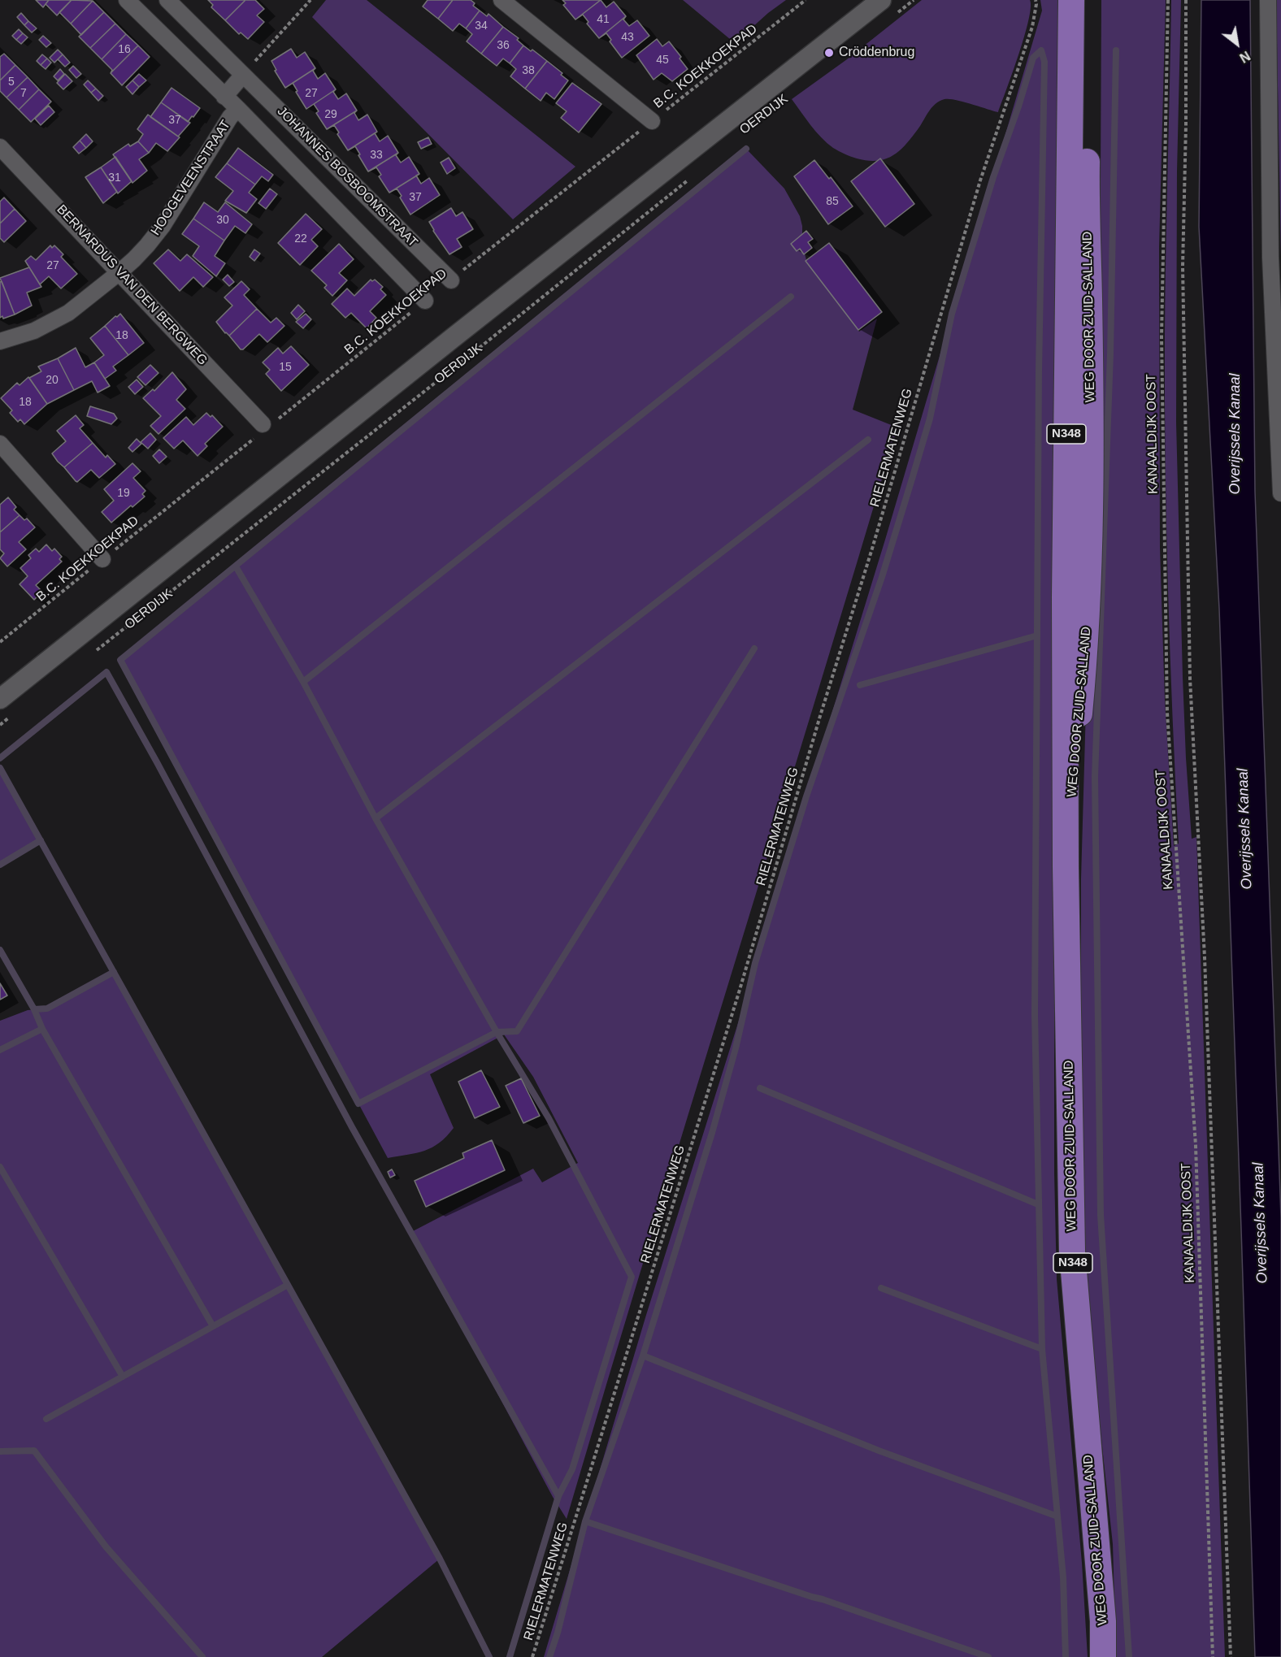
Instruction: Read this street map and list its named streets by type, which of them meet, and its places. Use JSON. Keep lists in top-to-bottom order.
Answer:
{
  "streets": {
    "main road": ["WEG DOOR ZUID-SALLAND", "N348"],
    "street": [
      "OERDIJK",
      "JOHANNES BOSBOOMSTRAAT",
      "HOOGEVEENSTRAAT",
      "BERNARDUS VAN DEN BERGWEG"
    ],
    "path": ["B.C. KOEKKOEKPAD", "KANAALDIJK OOST", "RIELERMATENWEG"]
  },
  "crossings": [
    ["B.C. KOEKKOEKPAD", "JOHANNES BOSBOOMSTRAAT"],
    ["B.C. KOEKKOEKPAD", "BERNARDUS VAN DEN BERGWEG"],
    ["HOOGEVEENSTRAAT", "BERNARDUS VAN DEN BERGWEG"]
  ],
  "water": ["Overijssels Kanaal"],
  "places": ["Cröddenbrug"],
  "house_numbers": [
    "41",
    "34",
    "43",
    "36",
    "16",
    "45",
    "38",
    "5",
    "7",
    "27",
    "29",
    "37",
    "33",
    "31",
    "37",
    "85",
    "30",
    "22",
    "27",
    "18",
    "15",
    "20",
    "18",
    "19"
  ],
  "north": "bottom right"
}
